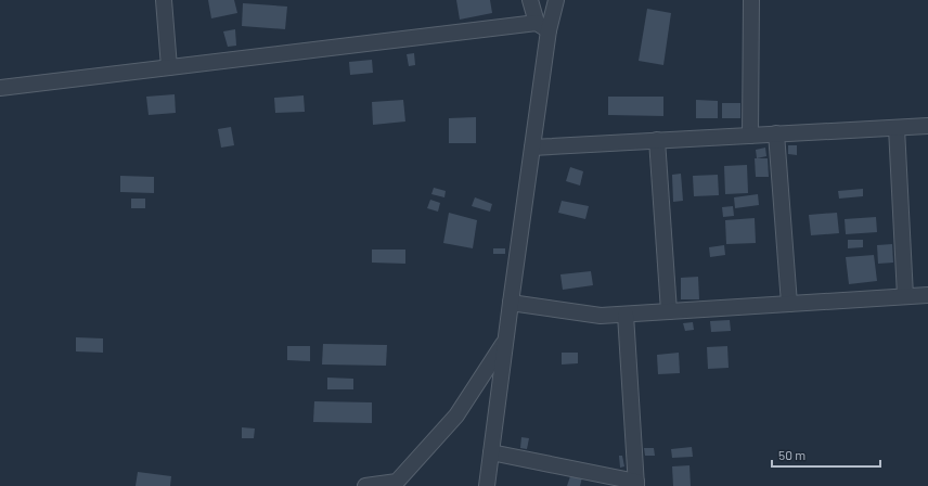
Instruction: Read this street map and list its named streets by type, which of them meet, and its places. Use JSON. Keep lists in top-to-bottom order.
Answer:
{
  "scale_bar": "50 m"
}
